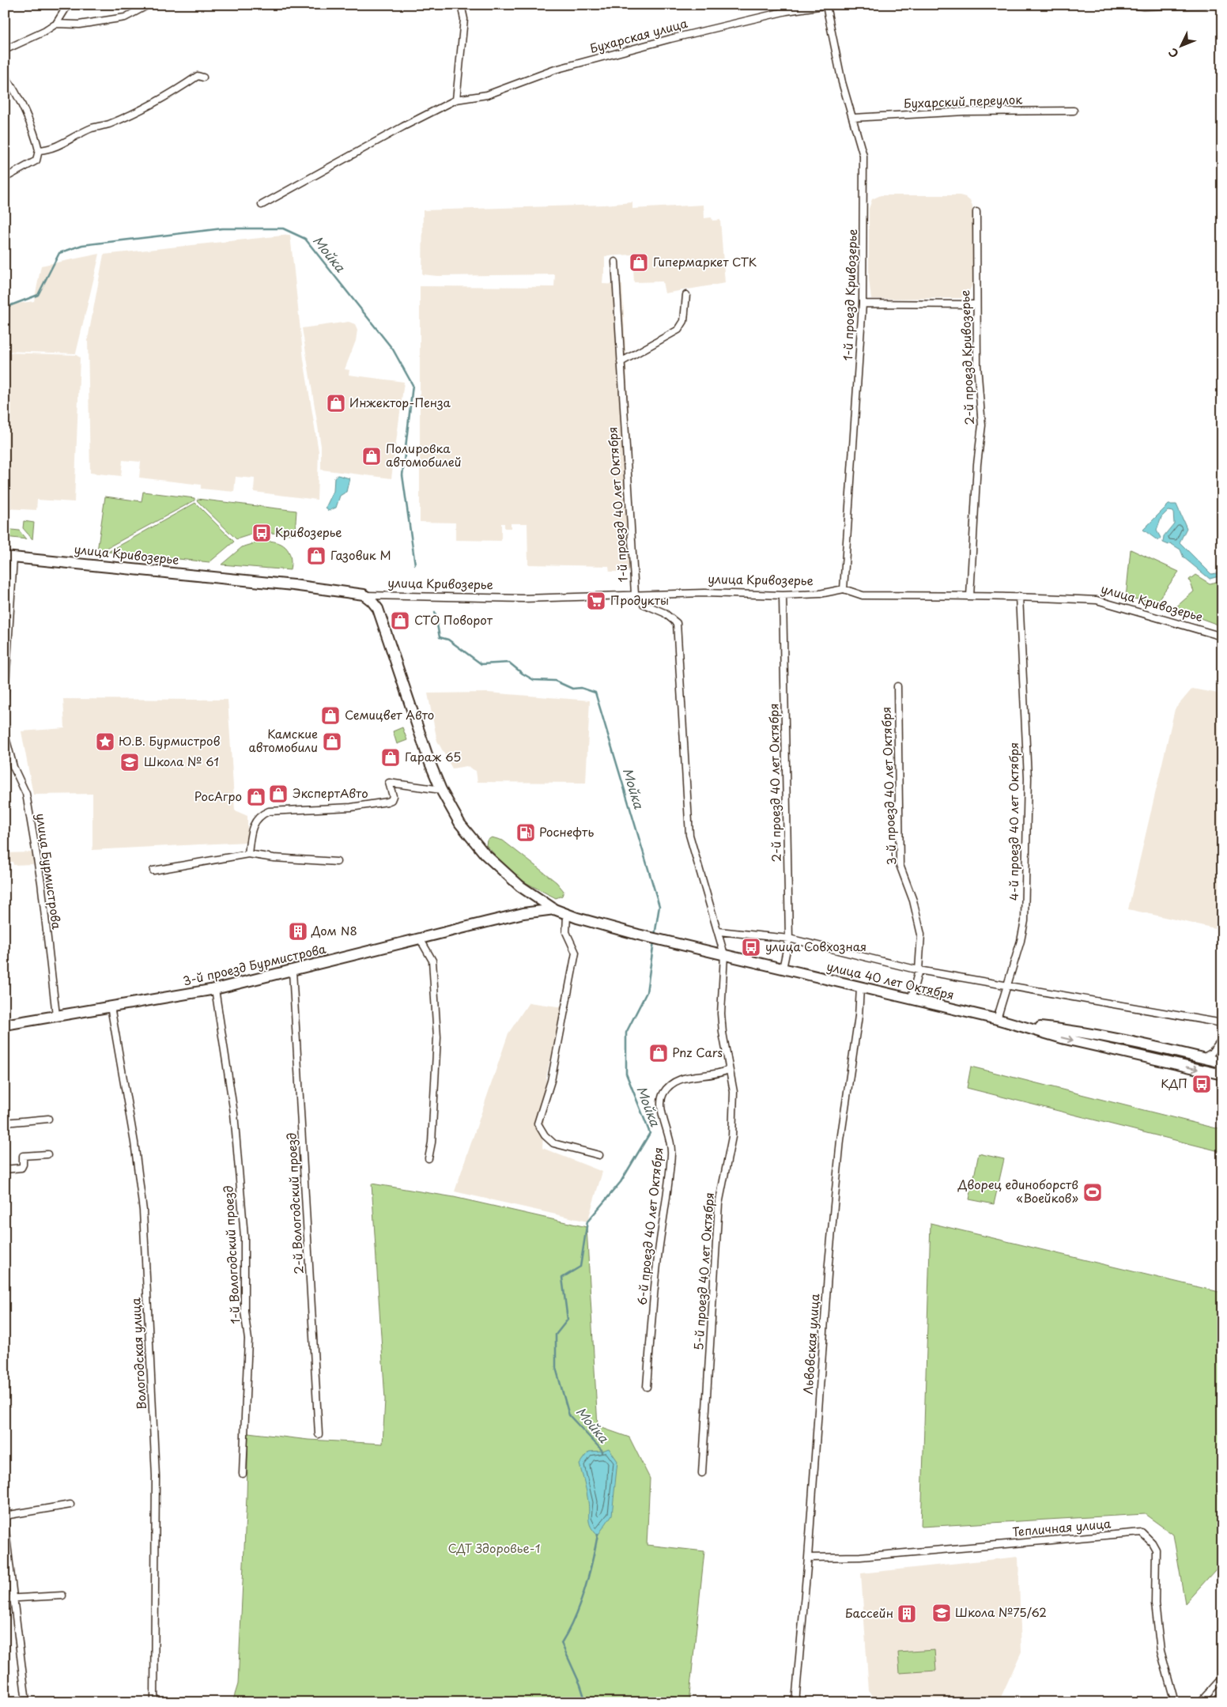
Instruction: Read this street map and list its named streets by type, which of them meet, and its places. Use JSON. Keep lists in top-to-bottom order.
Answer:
{
  "streets": {
    "main road": ["улица Кривозерье", "3-й проезд Бурмистрова", "улица 40 лет Октября"],
    "street": [
      "Бухарская улица",
      "Бухарский переулок",
      "1-й проезд Кривозерье",
      "2-й проезд Кривозерье",
      "1-й проезд 40 лет Октября",
      "2-й проезд 40 лет Октября",
      "3-й проезд 40 лет Октября",
      "4-й проезд 40 лет Октября",
      "улица Бурмистрова",
      "2-й Вологодский проезд",
      "6-й проезд 40 лет Октября",
      "1-й Вологодский проезд",
      "5-й проезд 40 лет Октября",
      "Львовская улица",
      "Вологодская улица",
      "Тепличная улица"
    ]
  },
  "crossings": [
    ["Бухарская улица", "1-й проезд Кривозерье"],
    ["Бухарский переулок", "1-й проезд Кривозерье"],
    ["1-й проезд Кривозерье", "улица Кривозерье"],
    ["2-й проезд Кривозерье", "улица Кривозерье"],
    ["1-й проезд 40 лет Октября", "улица Кривозерье"],
    ["1-й проезд 40 лет Октября", "5-й проезд 40 лет Октября"],
    ["улица Кривозерье", "2-й проезд 40 лет Октября"],
    ["улица Кривозерье", "4-й проезд 40 лет Октября"],
    ["2-й проезд 40 лет Октября", "улица 40 лет Октября"],
    ["3-й проезд 40 лет Октября", "улица 40 лет Октября"],
    ["4-й проезд 40 лет Октября", "улица 40 лет Октября"],
    ["улица Бурмистрова", "3-й проезд Бурмистрова"],
    ["3-й проезд Бурмистрова", "улица 40 лет Октября"],
    ["3-й проезд Бурмистрова", "2-й Вологодский проезд"],
    ["3-й проезд Бурмистрова", "1-й Вологодский проезд"],
    ["3-й проезд Бурмистрова", "Вологодская улица"],
    ["улица 40 лет Октября", "5-й проезд 40 лет Октября"],
    ["улица 40 лет Октября", "Львовская улица"],
    ["6-й проезд 40 лет Октября", "5-й проезд 40 лет Октября"],
    ["Львовская улица", "Тепличная улица"]
  ],
  "water": ["Мойка"],
  "parks": ["СДТ Здоровье-1"],
  "places": {
    "shop": [
      "Гипермаркет СТК",
      "Инжектор-Пенза",
      "Полировка автомобилей",
      "Газовик М",
      "СТО Поворот",
      "Семицвет Авто",
      "Камские автомобили",
      "Гараж 65",
      "ЭкспертАвто",
      "РосАгро",
      "Pnz Cars"
    ],
    "bus stop": ["Кривозерье", "улица Совхозная", "КДП"],
    "supermarket": ["Продукты"],
    "place": ["Ю.В. Бурмистров"],
    "school or university": ["Школа № 61", "Школа №75/62"],
    "fuel station": ["Роснефть"],
    "building": ["Дом N8", "Бассейн"],
    "sports": ["Дворец единоборств «Воейков»"]
  },
  "north": "bottom left"
}
